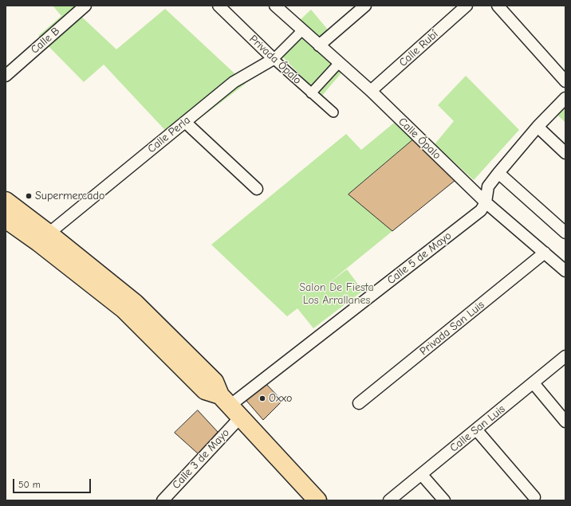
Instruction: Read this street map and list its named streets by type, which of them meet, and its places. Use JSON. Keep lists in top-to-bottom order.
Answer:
{
  "streets": {
    "street": [
      "Calle B",
      "Calle Rubí",
      "Privada Ópalo",
      "Calle Perla",
      "Calle Ópalo",
      "Calle 5 de Mayo",
      "Privada San Luis",
      "Calle San Luis",
      "Calle 3 de Mayo"
    ]
  },
  "crossings": [
    ["Calle Rubí", "Calle Ópalo"],
    ["Privada Ópalo", "Calle Perla"],
    ["Calle Perla", "Calle Ópalo"],
    ["Calle Ópalo", "Calle 5 de Mayo"],
    ["Calle Ópalo", "Privada San Luis"],
    ["Calle 5 de Mayo", "Calle 3 de Mayo"]
  ],
  "parks": ["Salon De Fiesta Los Arrallanes"],
  "places": ["Supermercado", "Oxxo"],
  "scale_bar": "50 m"
}
